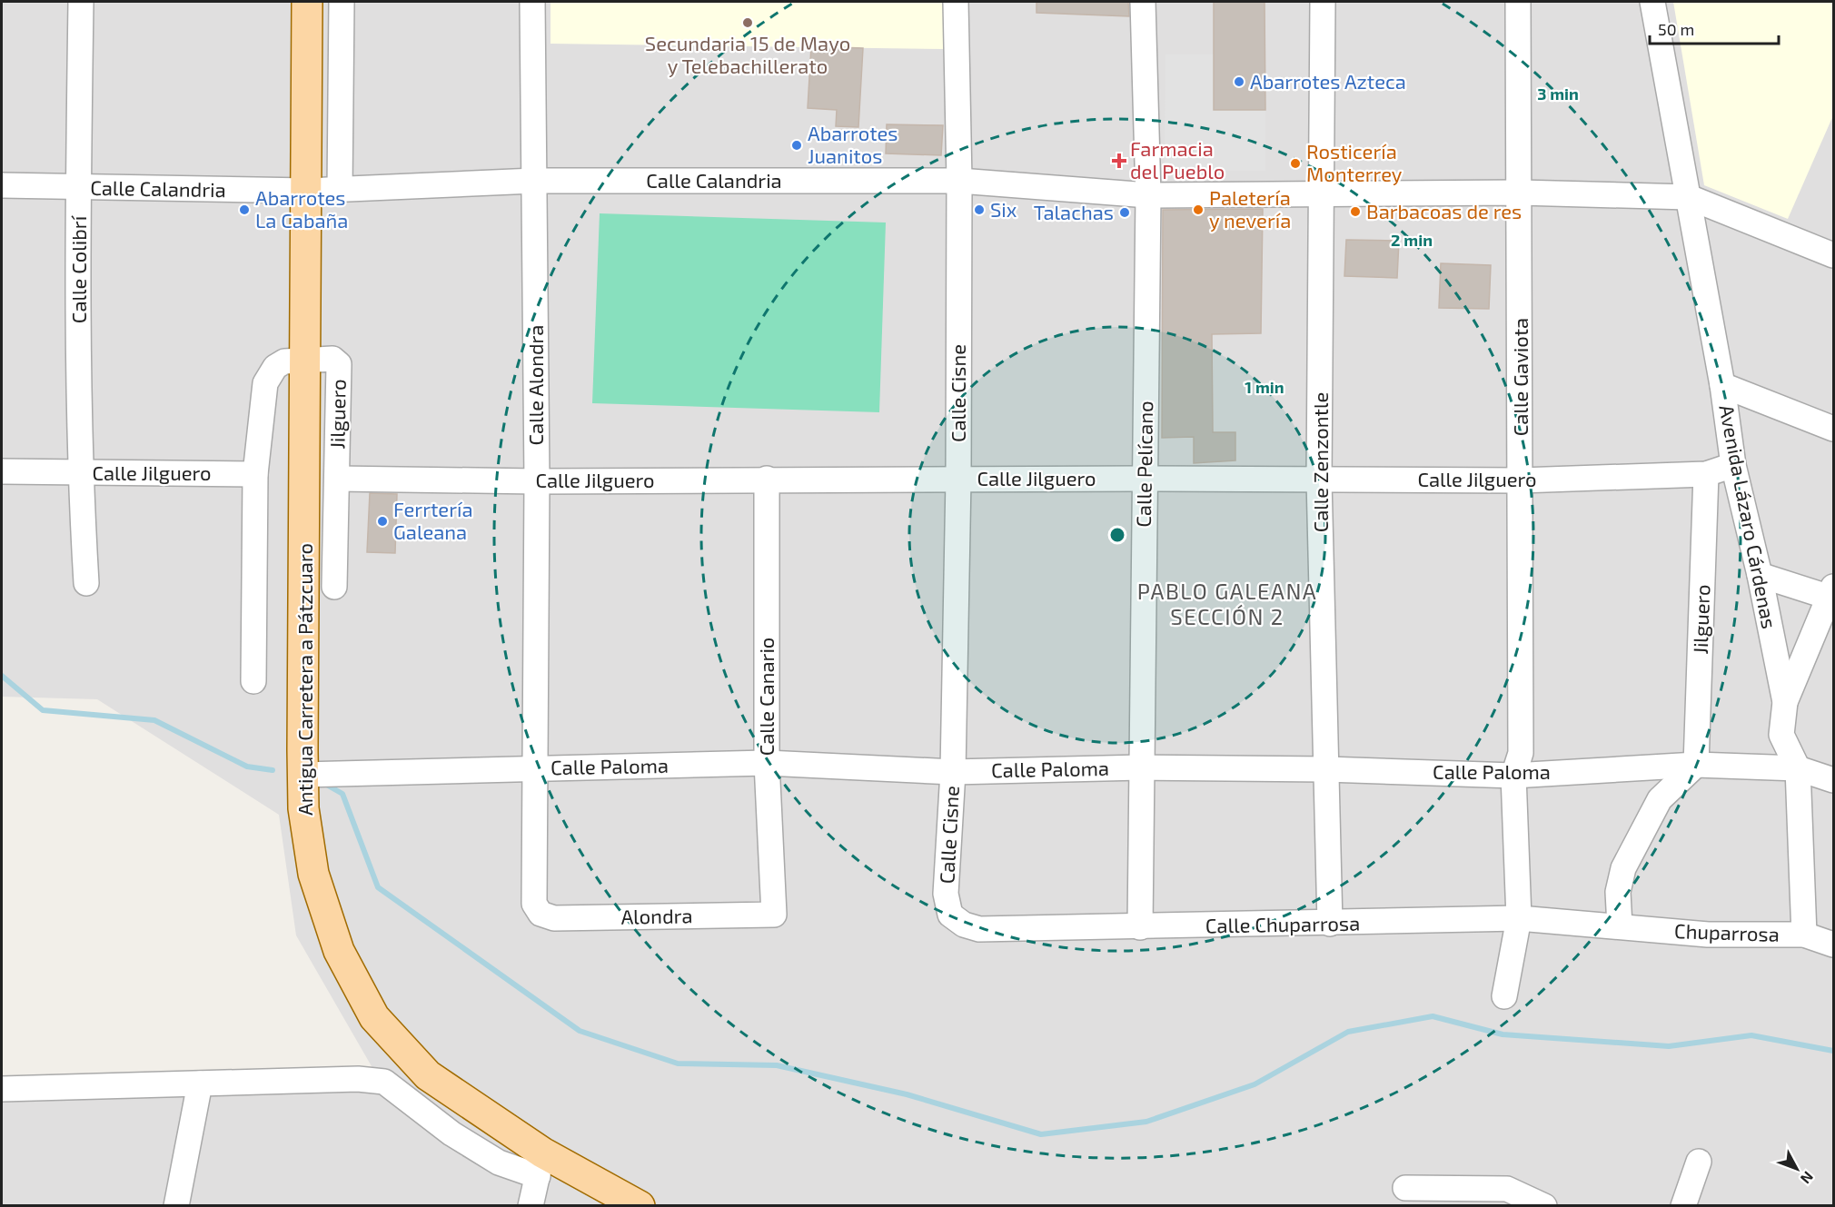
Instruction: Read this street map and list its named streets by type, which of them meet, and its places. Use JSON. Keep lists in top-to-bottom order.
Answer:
{
  "streets": {
    "main road": ["Antigua Carretera a Pátzcuaro"],
    "street": [
      "Calle Calandria",
      "Calle Colibrí",
      "Calle Gaviota",
      "Calle Alondra",
      "Calle Cisne",
      "Jilguero",
      "Calle Zenzontle",
      "Calle Pelícano",
      "Calle Jilguero",
      "Avenida Lázaro Cárdenas",
      "Calle Canario",
      "Calle Paloma",
      "Alondra",
      "Calle Chuparrosa",
      "Chuparrosa"
    ]
  },
  "crossings": [
    ["Calle Calandria", "Calle Colibrí"],
    ["Calle Calandria", "Calle Gaviota"],
    ["Calle Calandria", "Calle Alondra"],
    ["Calle Calandria", "Calle Cisne"],
    ["Calle Calandria", "Calle Zenzontle"],
    ["Calle Calandria", "Calle Pelícano"],
    ["Calle Calandria", "Avenida Lázaro Cárdenas"],
    ["Calle Calandria", "Antigua Carretera a Pátzcuaro"],
    ["Calle Colibrí", "Calle Jilguero"],
    ["Calle Gaviota", "Calle Jilguero"],
    ["Calle Gaviota", "Calle Paloma"],
    ["Calle Gaviota", "Calle Chuparrosa"],
    ["Calle Alondra", "Calle Jilguero"],
    ["Calle Alondra", "Calle Paloma"],
    ["Calle Alondra", "Alondra"],
    ["Calle Cisne", "Calle Jilguero"],
    ["Calle Cisne", "Calle Paloma"],
    ["Calle Cisne", "Calle Chuparrosa"],
    ["Jilguero", "Calle Jilguero"],
    ["Jilguero", "Antigua Carretera a Pátzcuaro"],
    ["Jilguero", "Calle Paloma"],
    ["Calle Zenzontle", "Calle Jilguero"],
    ["Calle Zenzontle", "Calle Paloma"],
    ["Calle Zenzontle", "Calle Chuparrosa"],
    ["Calle Pelícano", "Calle Jilguero"],
    ["Calle Pelícano", "Calle Paloma"],
    ["Calle Pelícano", "Calle Chuparrosa"],
    ["Calle Jilguero", "Avenida Lázaro Cárdenas"],
    ["Calle Jilguero", "Calle Canario"],
    ["Avenida Lázaro Cárdenas", "Calle Paloma"],
    ["Avenida Lázaro Cárdenas", "Chuparrosa"],
    ["Antigua Carretera a Pátzcuaro", "Calle Paloma"],
    ["Calle Canario", "Calle Paloma"],
    ["Calle Canario", "Alondra"],
    ["Calle Chuparrosa", "Chuparrosa"]
  ],
  "districts": ["PABLO GALEANA SECCIÓN 2"],
  "places": {
    "other": [
      "Secundaria 15 de Mayo y Telebachillerato",
      "Abarrotes Azteca",
      "Abarrotes Juanitos",
      "Rosticería Monterrey",
      "Abarrotes La Cabaña",
      "Six",
      "Paletería y nevería",
      "Barbacoas de res",
      "Talachas",
      "Ferrtería Galeana"
    ],
    "health": ["Farmacia del Pueblo"]
  },
  "scale_bar": "50 m",
  "north": "bottom right",
  "rings": ["3 min", "2 min", "1 min"]
}
